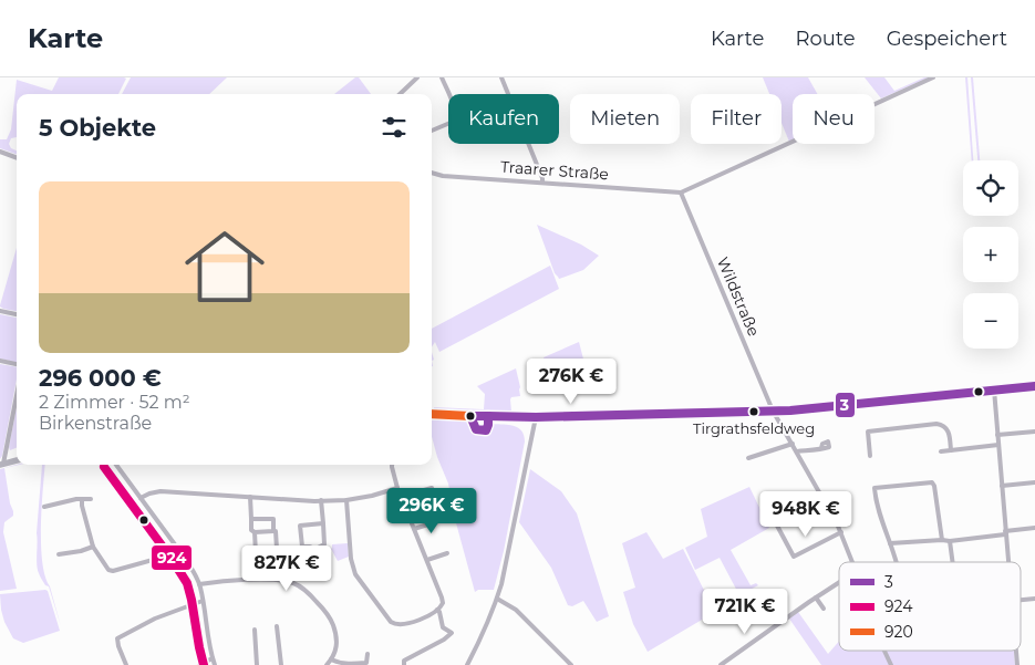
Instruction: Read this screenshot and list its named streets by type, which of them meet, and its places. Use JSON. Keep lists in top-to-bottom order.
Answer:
{
  "streets": {
    "street": ["Traarer Straße", "Wildstraße"]
  },
  "crossings": [
    ["Traarer Straße", "Wildstraße"]
  ],
  "places": ["Tirgrathsfeldweg"],
  "lines": ["transit line 3", "transit line 920", "transit line 924"],
  "legend": ["3", "924", "920"],
  "page": {
    "header": "Karte",
    "nav": ["Karte", "Route", "Gespeichert"],
    "chip": [
      "Kaufen",
      "Mieten",
      "Filter",
      "Neu"
    ],
    "heading": "5 Objekte",
    "map_buttons": ["+", "−"],
    "list": [
      {
        "name": "296 000 €",
        "note": "2 Zimmer · 52 m² · Birkenstraße"
      }
    ],
    "price": [
      "276K €",
      "296K €",
      "948K €",
      "827K €",
      "721K €"
    ]
  }
}
